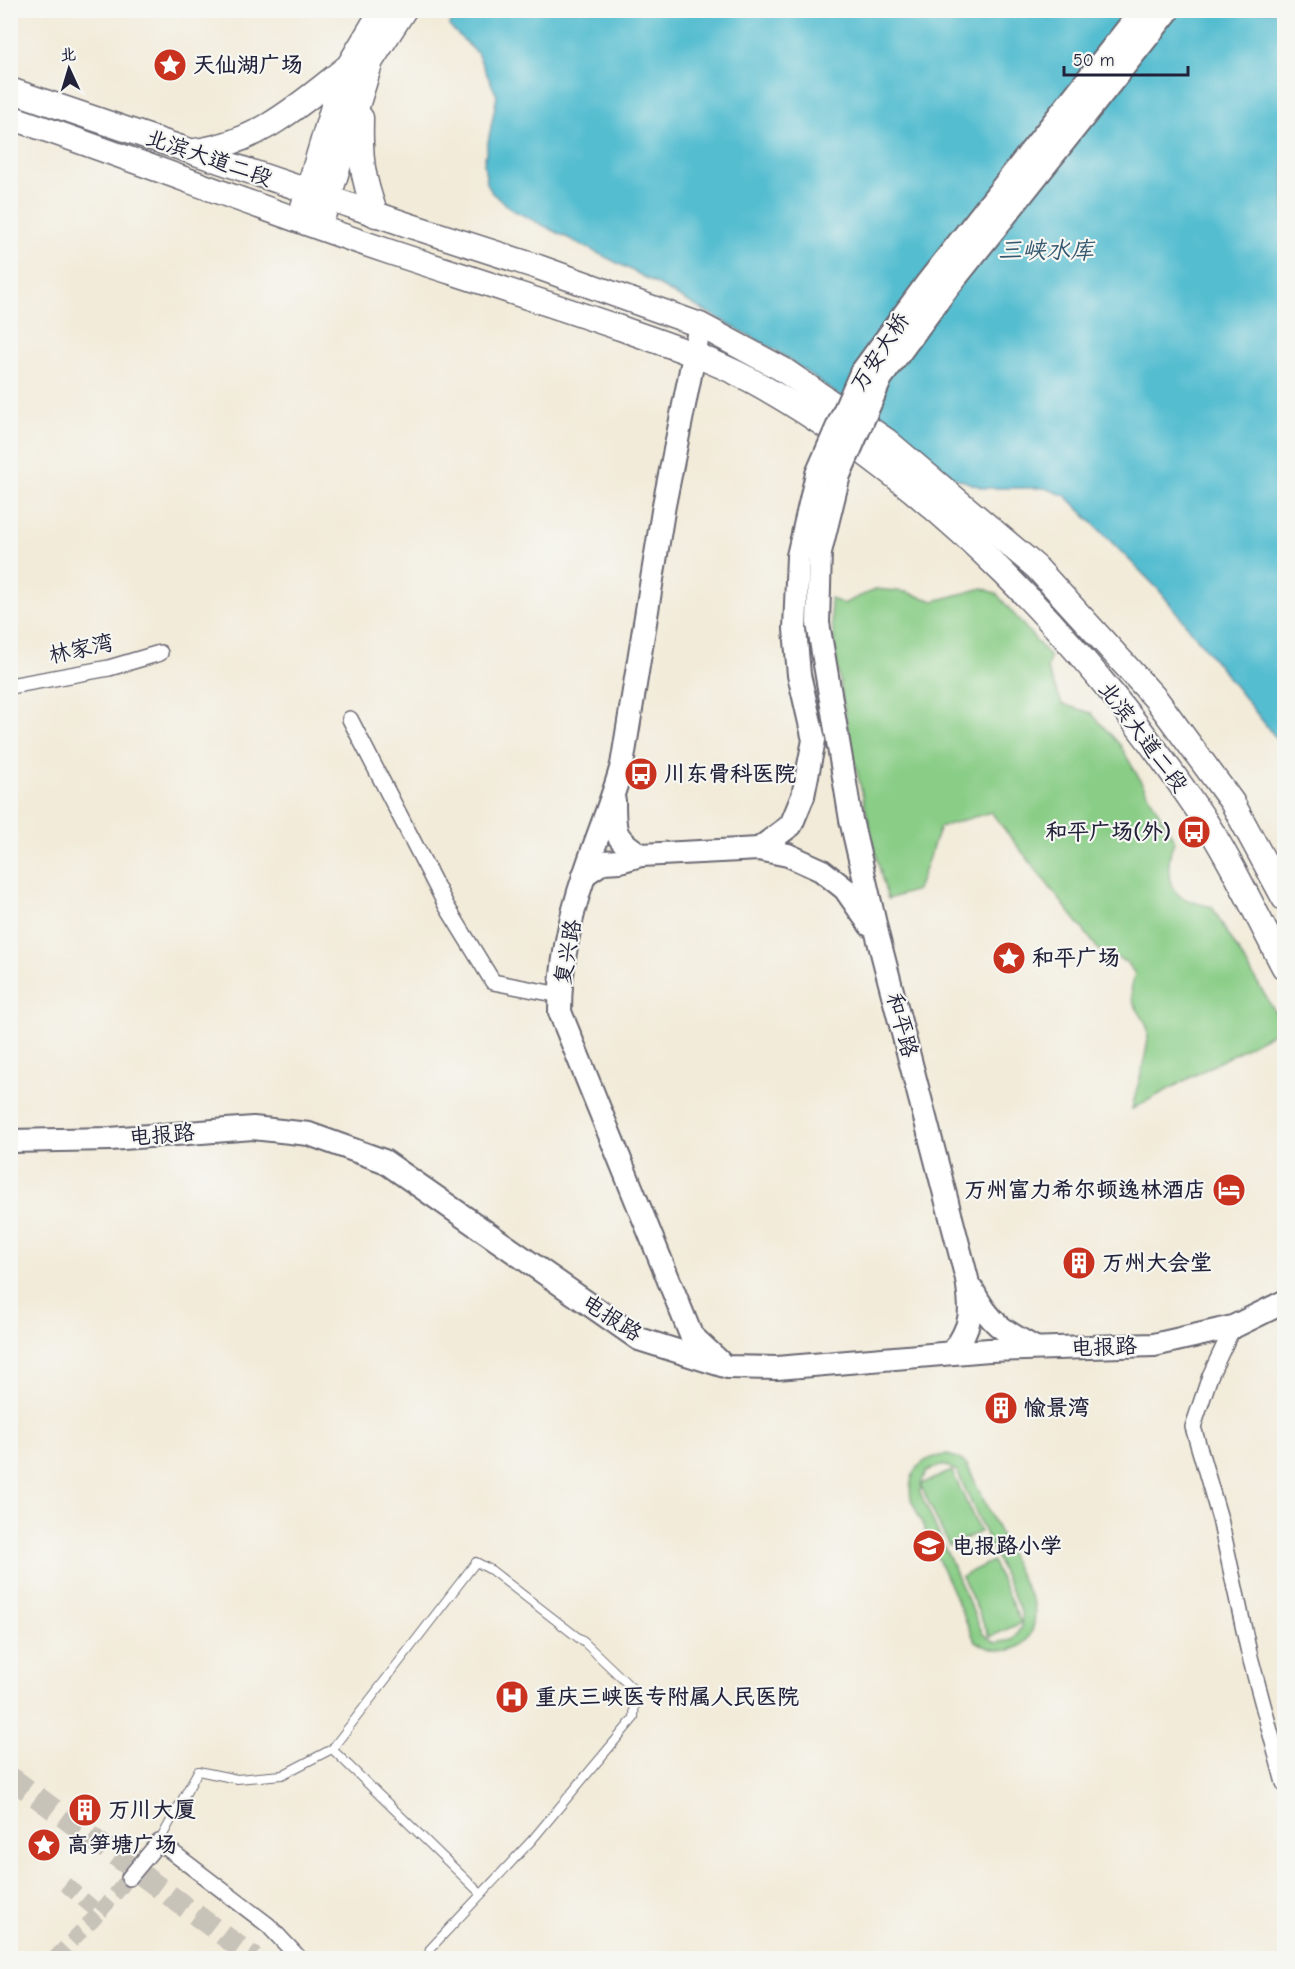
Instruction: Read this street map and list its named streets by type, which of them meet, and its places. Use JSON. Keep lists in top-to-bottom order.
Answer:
{
  "streets": {
    "main road": [
      "北滨大道二段",
      "万安大桥",
      "复兴路",
      "和平路",
      "电报路"
    ],
    "street": ["林家湾"]
  },
  "crossings": [
    ["北滨大道二段", "复兴路"],
    ["万安大桥", "和平路"],
    ["复兴路", "电报路"],
    ["和平路", "电报路"]
  ],
  "water": ["三峡水库"],
  "places": {
    "place": ["天仙湖广场", "和平广场", "高笋塘广场"],
    "bus stop": ["川东骨科医院", "和平广场(外)"],
    "hotel": ["万州富力希尔顿逸林酒店"],
    "building": ["万州大会堂", "愉景湾", "万川大厦"],
    "school or university": ["电报路小学"],
    "hospital": ["重庆三峡医专附属人民医院"]
  },
  "scale_bar": "50 m",
  "north": "top"
}
